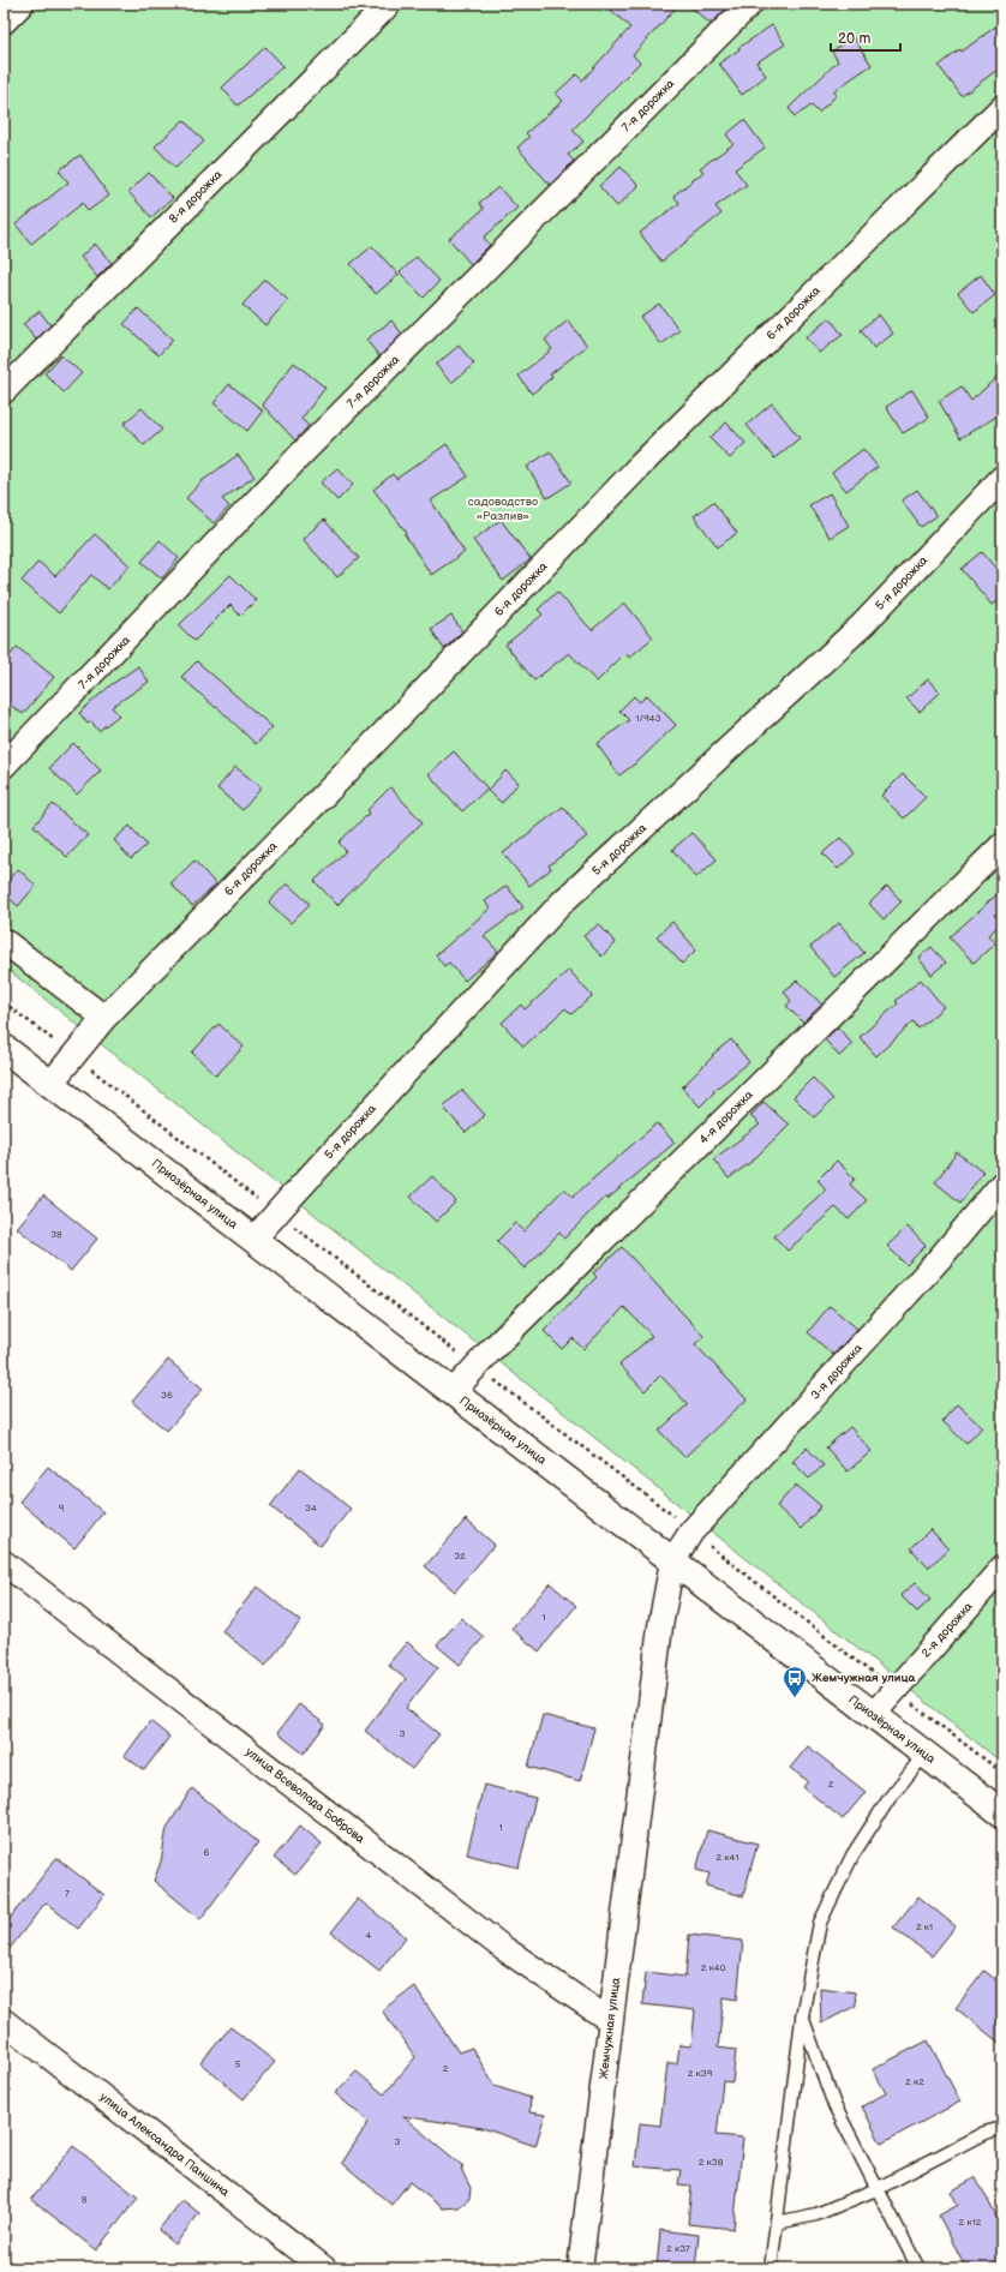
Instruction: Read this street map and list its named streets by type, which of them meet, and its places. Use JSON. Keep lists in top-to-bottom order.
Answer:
{
  "streets": {
    "street": [
      "7-я дорожка",
      "8-я дорожка",
      "6-я дорожка",
      "5-я дорожка",
      "4-я дорожка",
      "Приозёрная улица",
      "3-я дорожка",
      "2-я дорожка",
      "улица Всеволода Боброва",
      "Жемчужная улица",
      "улица Александра Паншина"
    ]
  },
  "crossings": [
    ["6-я дорожка", "Приозёрная улица"],
    ["5-я дорожка", "Приозёрная улица"],
    ["4-я дорожка", "Приозёрная улица"],
    ["Приозёрная улица", "3-я дорожка"],
    ["Приозёрная улица", "2-я дорожка"],
    ["Приозёрная улица", "Жемчужная улица"],
    ["3-я дорожка", "Жемчужная улица"],
    ["улица Всеволода Боброва", "Жемчужная улица"]
  ],
  "parks": ["садоводство «Разлив»"],
  "places": {
    "bus stop": ["Жемчужная улица"]
  },
  "house_numbers": [
    "1/943",
    "38",
    "36",
    "9",
    "34",
    "32",
    "1",
    "3",
    "2",
    "1",
    "6",
    "2 к41",
    "7",
    "2 к1",
    "4",
    "2 к40",
    "5",
    "2",
    "2 к39",
    "2 к2",
    "3",
    "2 к38",
    "8",
    "2 к12",
    "2 к37"
  ],
  "scale_bar": "20 m"
}
